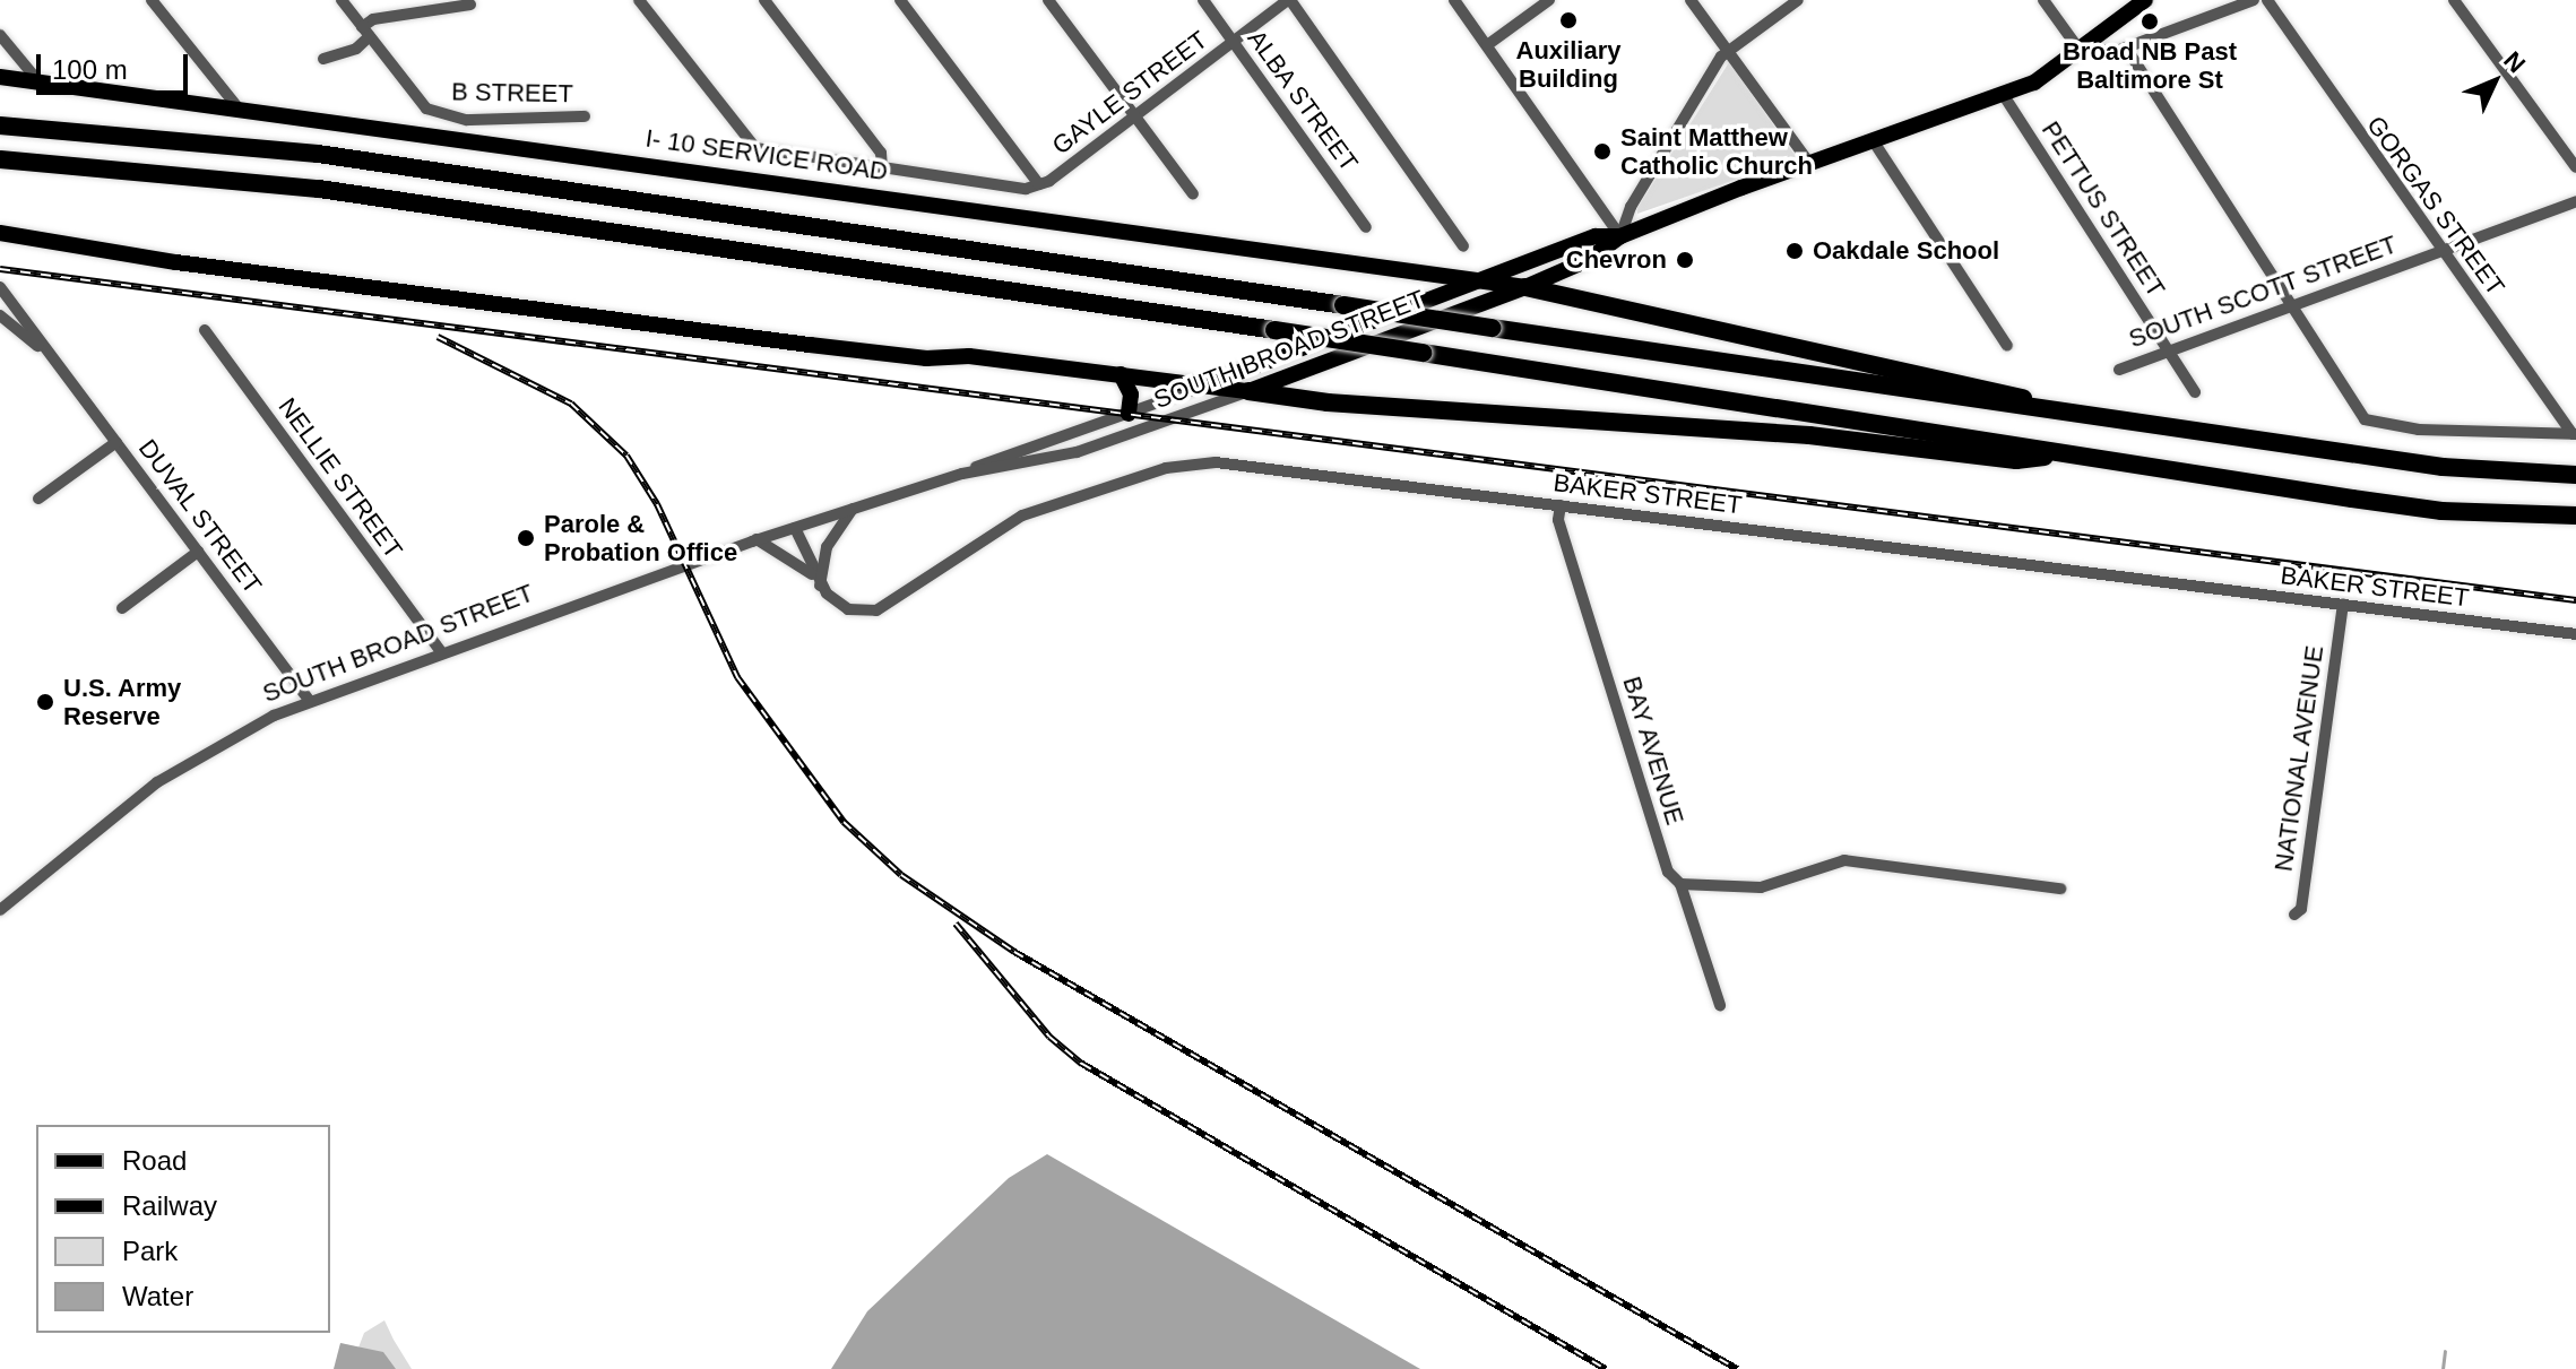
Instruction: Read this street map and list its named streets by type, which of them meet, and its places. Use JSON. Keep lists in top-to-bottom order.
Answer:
{
  "streets": {
    "main road": ["I- 10 SERVICE ROAD", "SOUTH BROAD STREET"],
    "street": [
      "B STREET",
      "GAYLE STREET",
      "ALBA STREET",
      "GORGAS STREET",
      "PETTUS STREET",
      "SOUTH SCOTT STREET",
      "NELLIE STREET",
      "BAKER STREET",
      "DUVAL STREET",
      "BAY AVENUE",
      "NATIONAL AVENUE"
    ]
  },
  "crossings": [
    ["GAYLE STREET", "ALBA STREET"],
    ["I- 10 SERVICE ROAD", "SOUTH BROAD STREET"],
    ["GORGAS STREET", "SOUTH SCOTT STREET"],
    ["PETTUS STREET", "SOUTH SCOTT STREET"],
    ["PETTUS STREET", "SOUTH BROAD STREET"],
    ["SOUTH BROAD STREET", "NELLIE STREET"],
    ["SOUTH BROAD STREET", "BAKER STREET"],
    ["SOUTH BROAD STREET", "DUVAL STREET"],
    ["BAKER STREET", "BAY AVENUE"],
    ["BAKER STREET", "NATIONAL AVENUE"]
  ],
  "places": [
    "Auxiliary Building",
    "Broad NB Past Baltimore St",
    "Saint Matthew Catholic Church",
    "Oakdale School",
    "Chevron",
    "Parole & Probation Office",
    "U.S. Army Reserve"
  ],
  "legend": [
    "Road",
    "Railway",
    "Park",
    "Water"
  ],
  "scale_bar": "100 m",
  "north": "top right"
}
